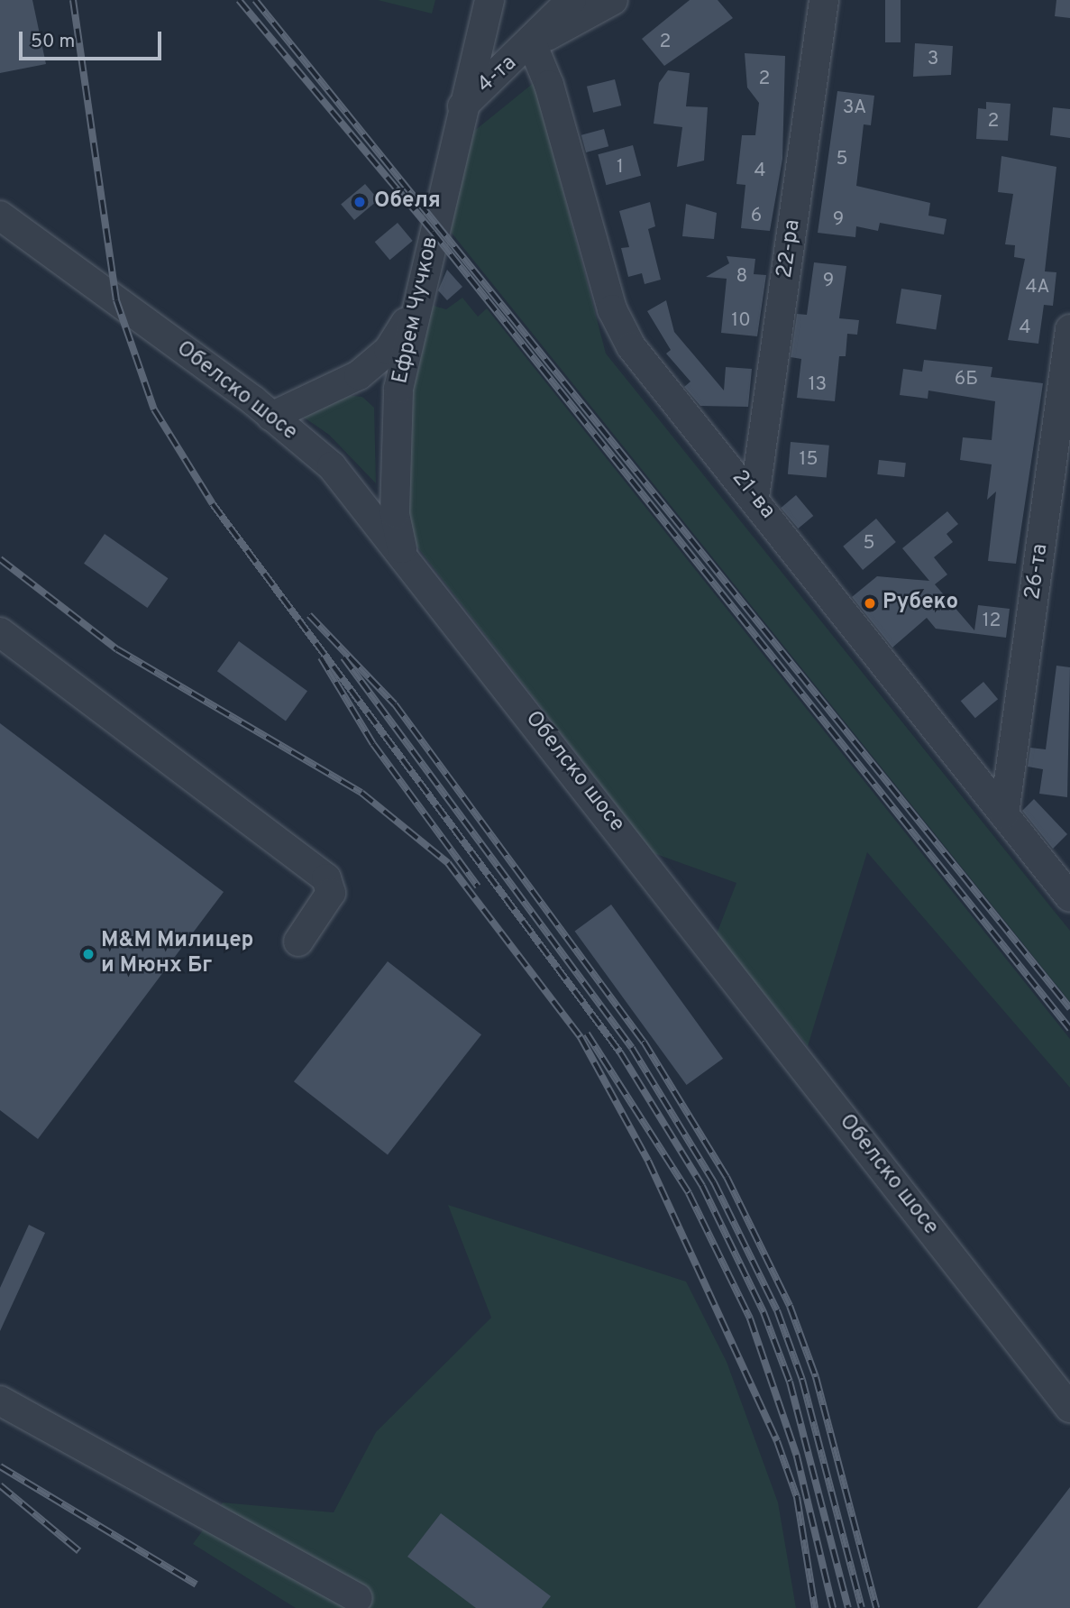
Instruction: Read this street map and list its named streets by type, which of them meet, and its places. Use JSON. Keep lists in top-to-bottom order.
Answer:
{
  "streets": {
    "street": [
      "4-та",
      "22-ра",
      "Ефрем Чучков",
      "Обелско шосе",
      "21-ва",
      "26-та"
    ]
  },
  "crossings": [
    ["4-та", "Ефрем Чучков"],
    ["4-та", "21-ва"],
    ["22-ра", "21-ва"],
    ["Ефрем Чучков", "Обелско шосе"],
    ["21-ва", "26-та"]
  ],
  "places": ["Обеля", "Рубеко", "М&M Mилицер и Мюнх Бг"],
  "house_numbers": [
    "2",
    "3",
    "2",
    "3А",
    "2",
    "5",
    "1",
    "4",
    "6",
    "9",
    "8",
    "9",
    "4А",
    "10",
    "4",
    "6Б",
    "13",
    "15",
    "5",
    "12"
  ],
  "scale_bar": "50 m"
}
